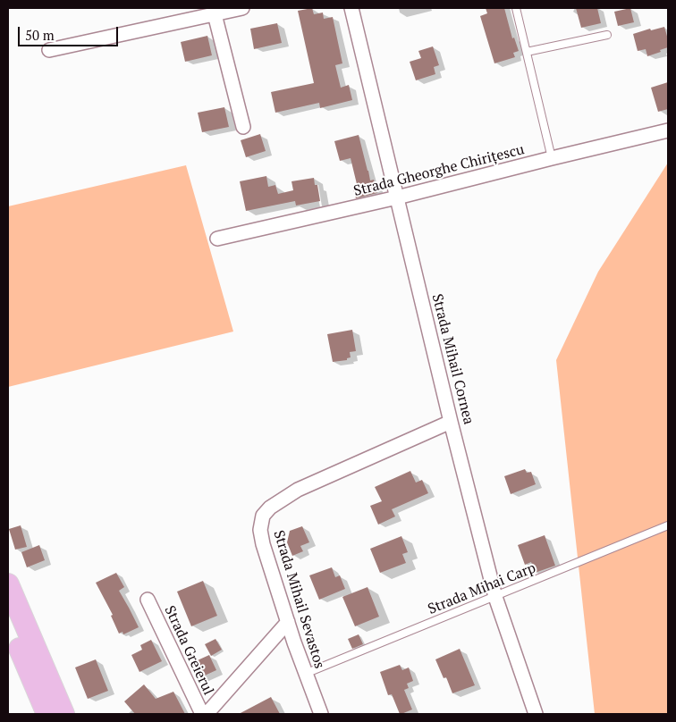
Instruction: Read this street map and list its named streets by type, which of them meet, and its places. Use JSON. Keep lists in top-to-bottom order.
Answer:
{
  "streets": {
    "street": [
      "Strada Gheorghe Chirițescu",
      "Strada Mihail Cornea",
      "Strada Mihail Sevastos",
      "Strada Greierul"
    ],
    "lane": ["Strada Mihai Carp"]
  },
  "crossings": [
    ["Strada Gheorghe Chirițescu", "Strada Mihail Cornea"],
    ["Strada Mihail Cornea", "Strada Mihai Carp"],
    ["Strada Mihail Cornea", "Strada Mihail Sevastos"],
    ["Strada Mihai Carp", "Strada Mihail Sevastos"]
  ],
  "scale_bar": "50 m"
}
